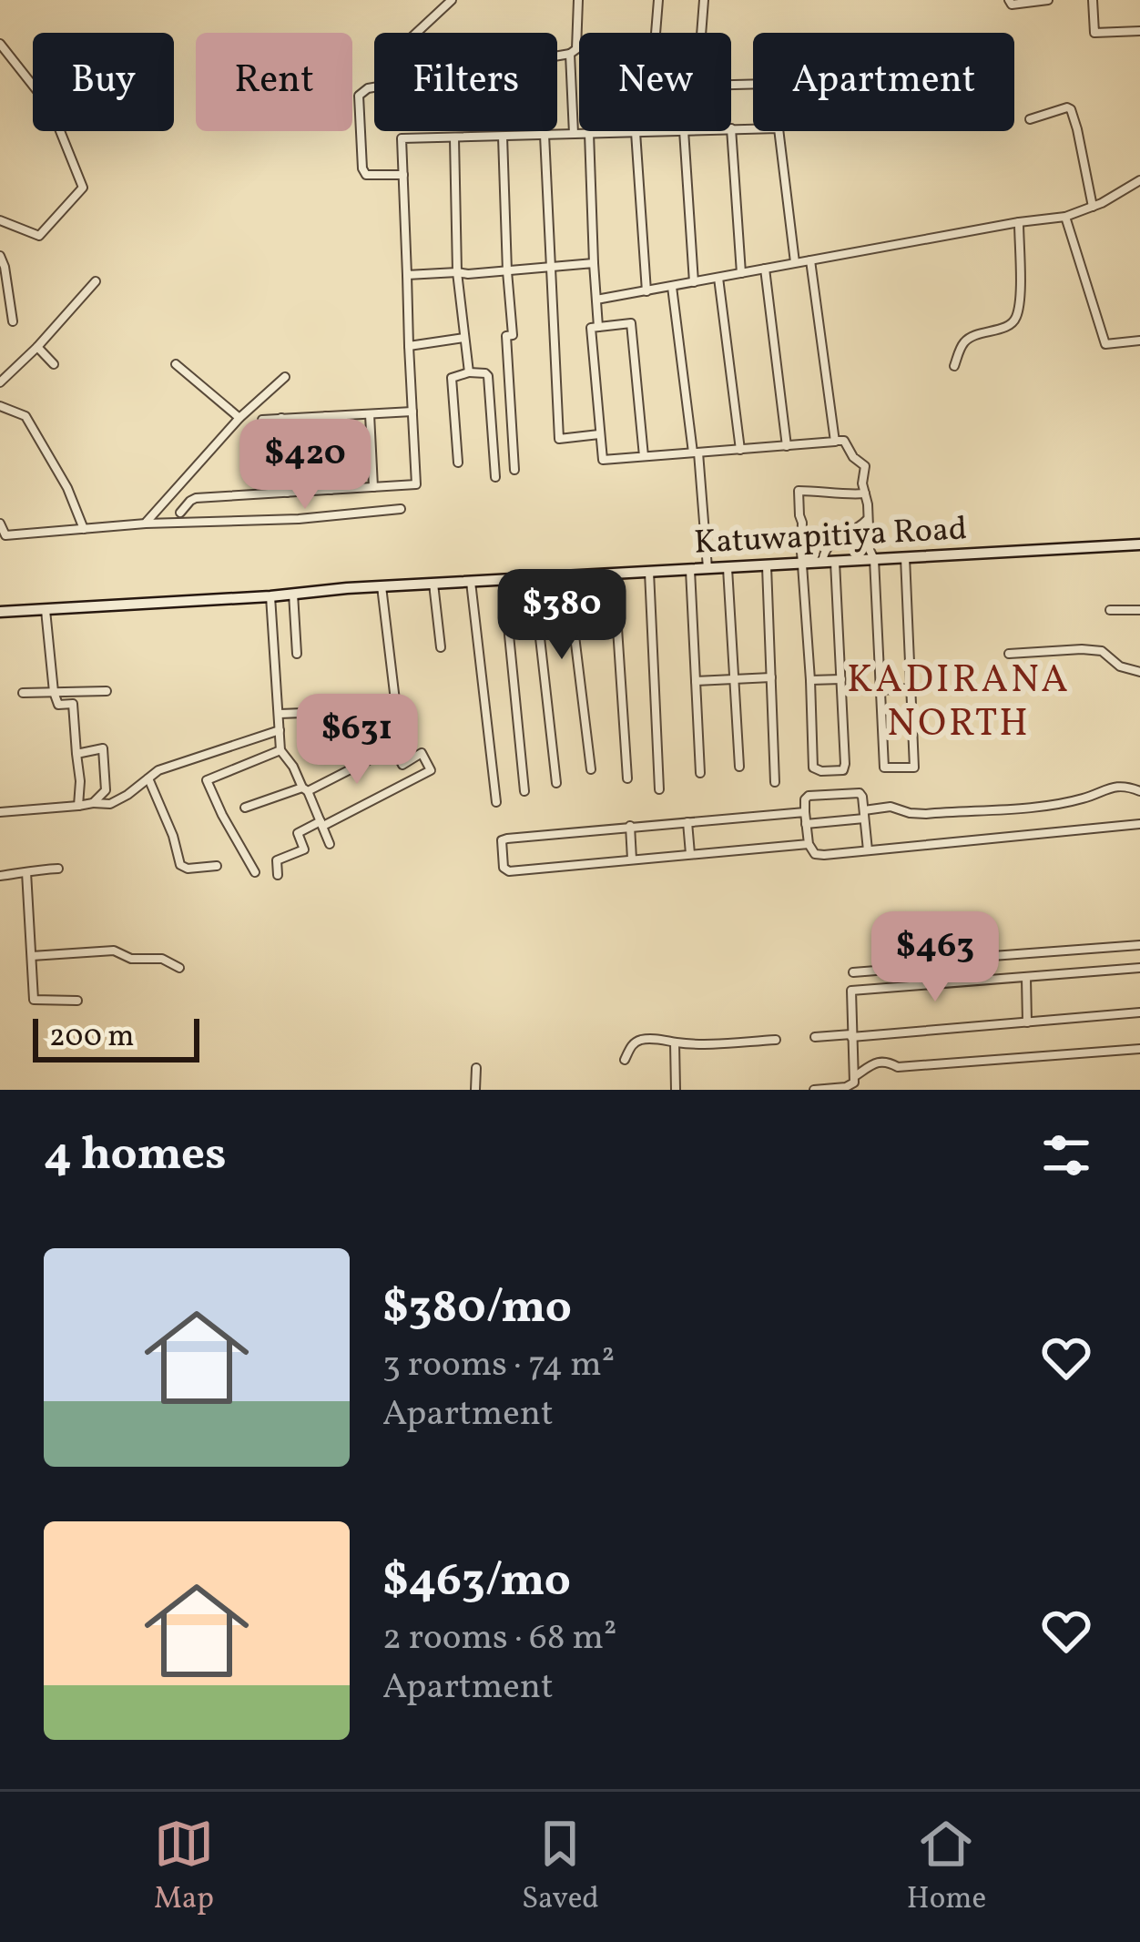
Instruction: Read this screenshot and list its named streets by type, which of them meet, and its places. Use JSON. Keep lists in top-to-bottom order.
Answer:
{
  "streets": {
    "street": ["Katuwapitiya Road"]
  },
  "districts": ["KADIRANA NORTH"],
  "scale_bar": "200 m",
  "page": {
    "chip": [
      "Buy",
      "Rent",
      "Filters",
      "New",
      "Apartment"
    ],
    "price": [
      "$420",
      "$380",
      "$631",
      "$463"
    ],
    "scale": "200 m",
    "heading": "4 homes",
    "list": [
      {
        "name": "$380/mo",
        "note": "3 rooms · 74 m² · Apartment"
      },
      {
        "name": "$463/mo",
        "note": "2 rooms · 68 m² · Apartment"
      }
    ],
    "tabs": ["Map", "Saved", "Home"]
  }
}
